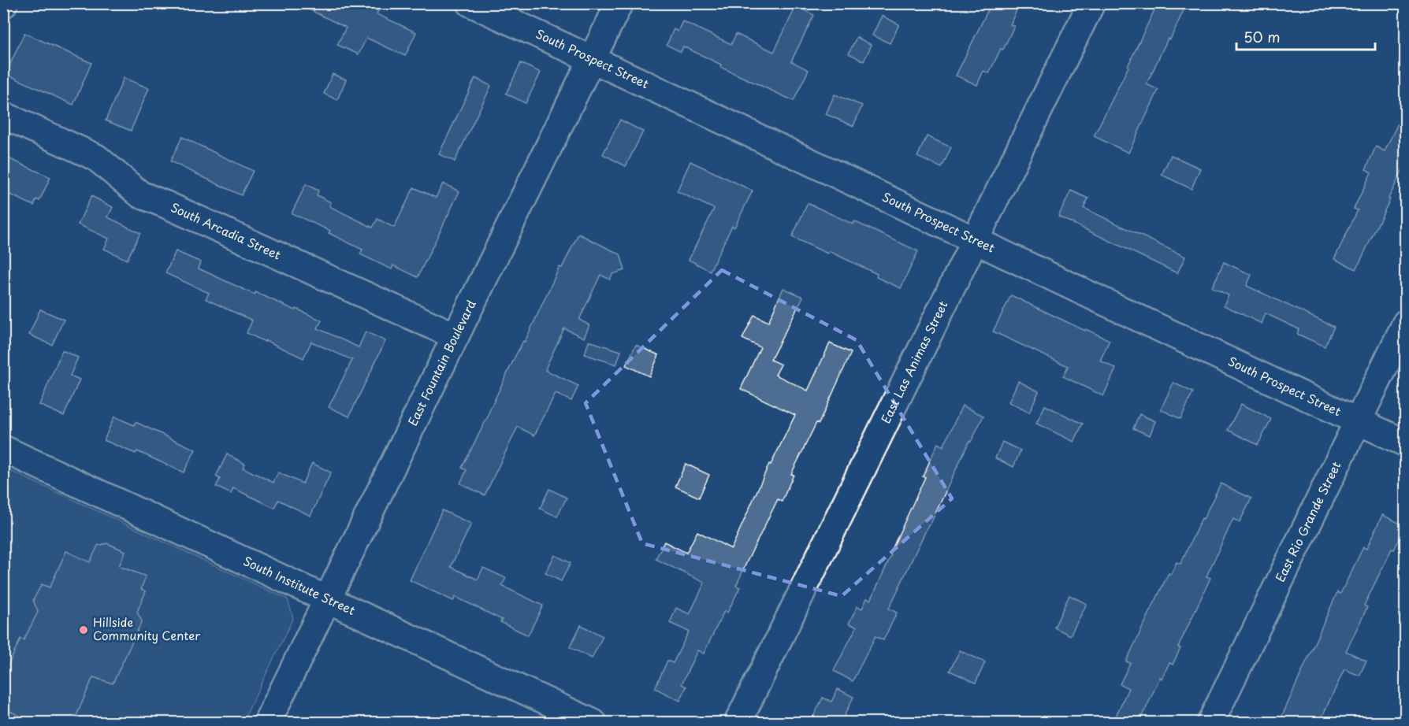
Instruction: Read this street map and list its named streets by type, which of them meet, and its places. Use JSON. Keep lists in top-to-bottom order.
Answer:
{
  "streets": {
    "street": [
      "South Prospect Street",
      "South Arcadia Street",
      "East Fountain Boulevard",
      "East Las Animas Street",
      "East Rio Grande Street",
      "South Institute Street"
    ]
  },
  "crossings": [
    ["South Prospect Street", "East Fountain Boulevard"],
    ["South Prospect Street", "East Las Animas Street"],
    ["South Prospect Street", "East Rio Grande Street"],
    ["South Arcadia Street", "East Fountain Boulevard"],
    ["East Fountain Boulevard", "South Institute Street"]
  ],
  "places": ["Hillside Community Center"],
  "scale_bar": "50 m"
}
